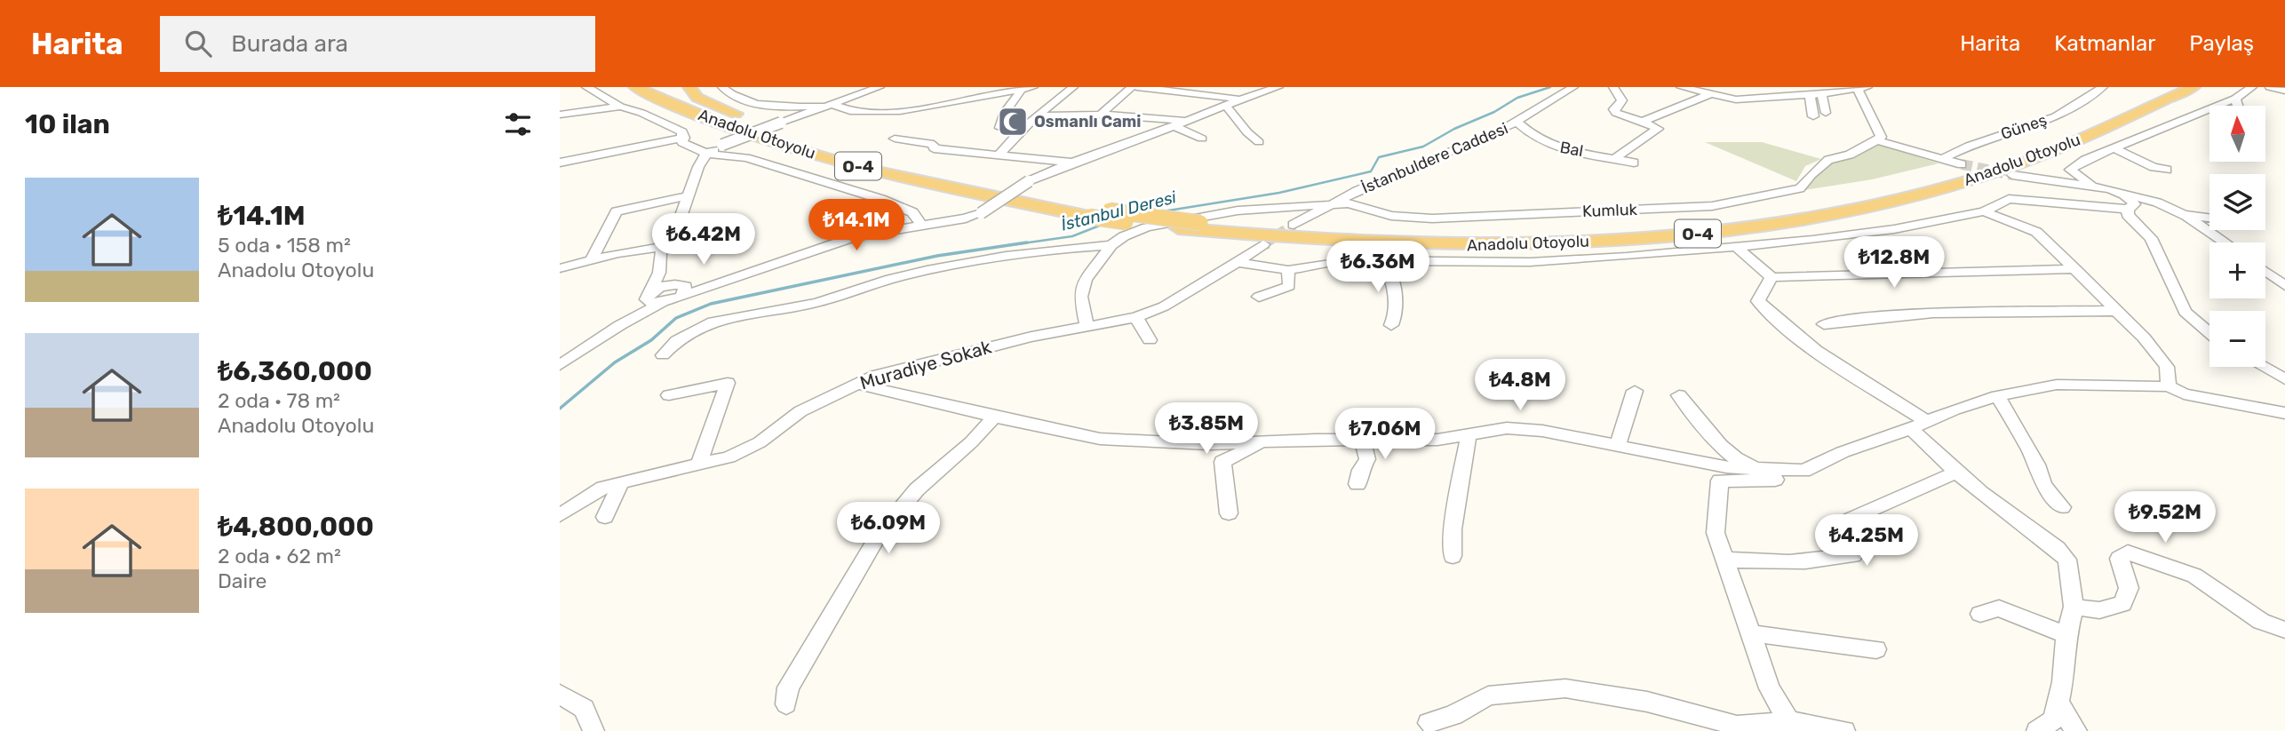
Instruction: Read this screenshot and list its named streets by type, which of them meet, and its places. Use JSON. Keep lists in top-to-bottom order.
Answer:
{
  "streets": {
    "highway": ["Anadolu Otoyolu", "O-4"],
    "street": [
      "Güneş",
      "Bal",
      "İstanbuldere Caddesi",
      "Kumluk",
      "Muradiye Sokak"
    ]
  },
  "crossings": [
    ["Bal", "İstanbuldere Caddesi"],
    ["İstanbuldere Caddesi", "Kumluk"]
  ],
  "water": ["İstanbul Deresi"],
  "places": {
    "mosque": ["Osmanlı Cami"]
  },
  "north": "top",
  "page": {
    "header": "Harita",
    "search": "Burada ara",
    "nav": ["Harita", "Katmanlar", "Paylaş"],
    "heading": "10 ilan",
    "map_buttons": ["+", "−"],
    "list": [
      {
        "name": "₺14.1M",
        "note": "5 oda · 158 m² · Anadolu Otoyolu"
      },
      {
        "name": "₺6,360,000",
        "note": "2 oda · 78 m² · Anadolu Otoyolu"
      },
      {
        "name": "₺4,800,000",
        "note": "2 oda · 62 m² · Daire"
      }
    ],
    "price": [
      "₺14.1M",
      "₺6.42M",
      "₺12.8M",
      "₺6.36M",
      "₺4.8M",
      "₺3.85M",
      "₺7.06M",
      "₺9.52M",
      "₺6.09M",
      "₺4.25M"
    ]
  }
}
